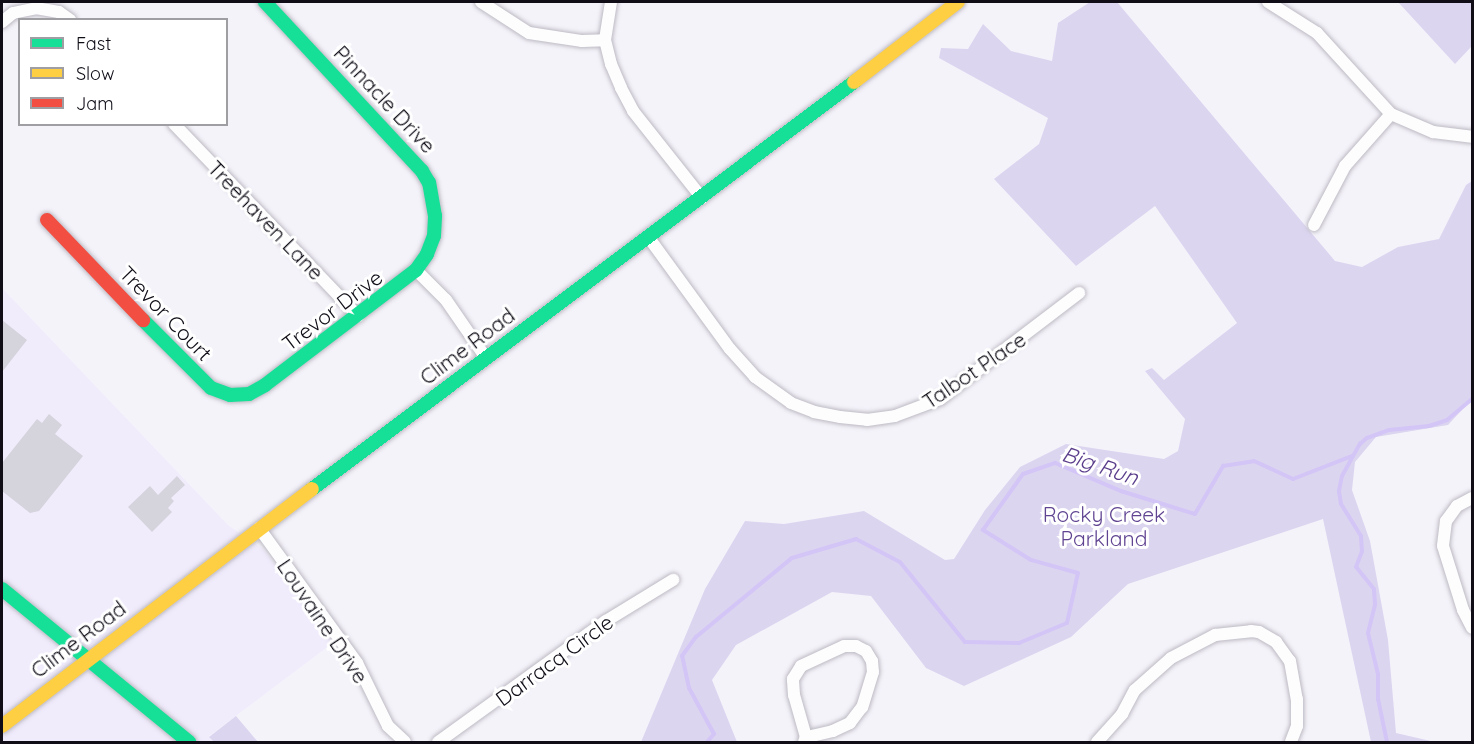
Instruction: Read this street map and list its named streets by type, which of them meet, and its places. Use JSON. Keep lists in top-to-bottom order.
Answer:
{
  "streets": {
    "main road": [
      "Pinnacle Drive",
      "Trevor Drive",
      "Trevor Court",
      "Clime Road"
    ],
    "street": [
      "Treehaven Lane",
      "Talbot Place",
      "Louvaine Drive",
      "Darracq Circle"
    ]
  },
  "crossings": [
    ["Pinnacle Drive", "Trevor Drive"],
    ["Treehaven Lane", "Trevor Drive"],
    ["Trevor Drive", "Trevor Court"],
    ["Clime Road", "Talbot Place"],
    ["Clime Road", "Louvaine Drive"]
  ],
  "water": ["Big Run"],
  "parks": ["Rocky Creek Parkland"],
  "legend": ["Fast", "Slow", "Jam"]
}
